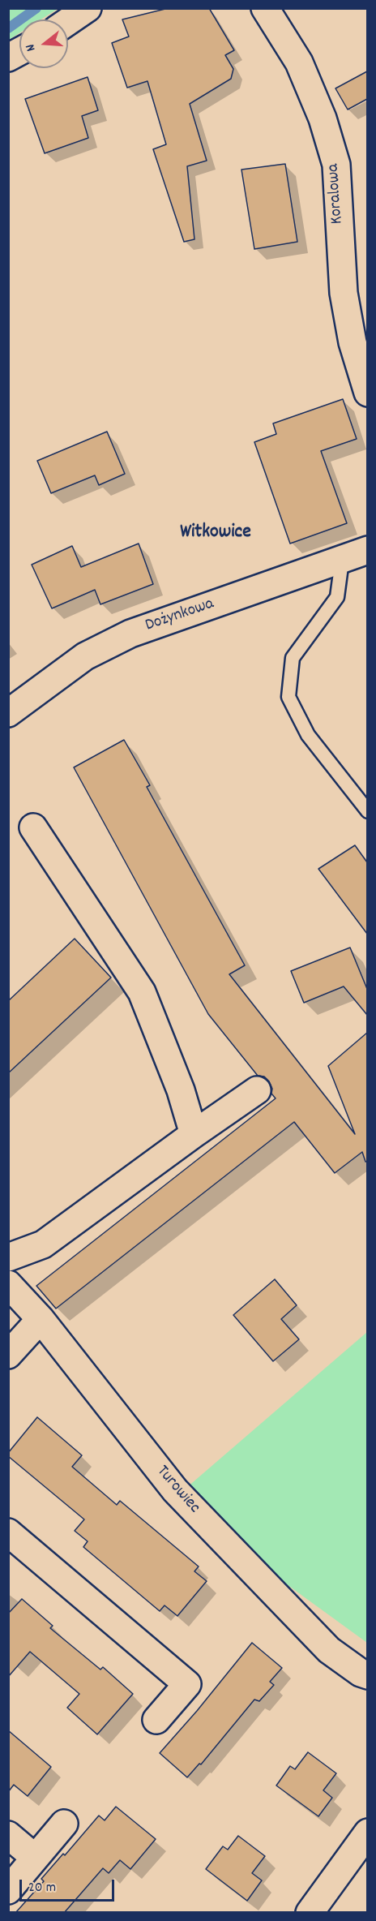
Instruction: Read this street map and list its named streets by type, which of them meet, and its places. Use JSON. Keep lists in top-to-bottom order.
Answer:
{
  "streets": {
    "street": ["Koralowa", "Dożynkowa", "Turowiec"]
  },
  "districts": ["Witkowice"],
  "scale_bar": "20 m",
  "north": "left"
}
